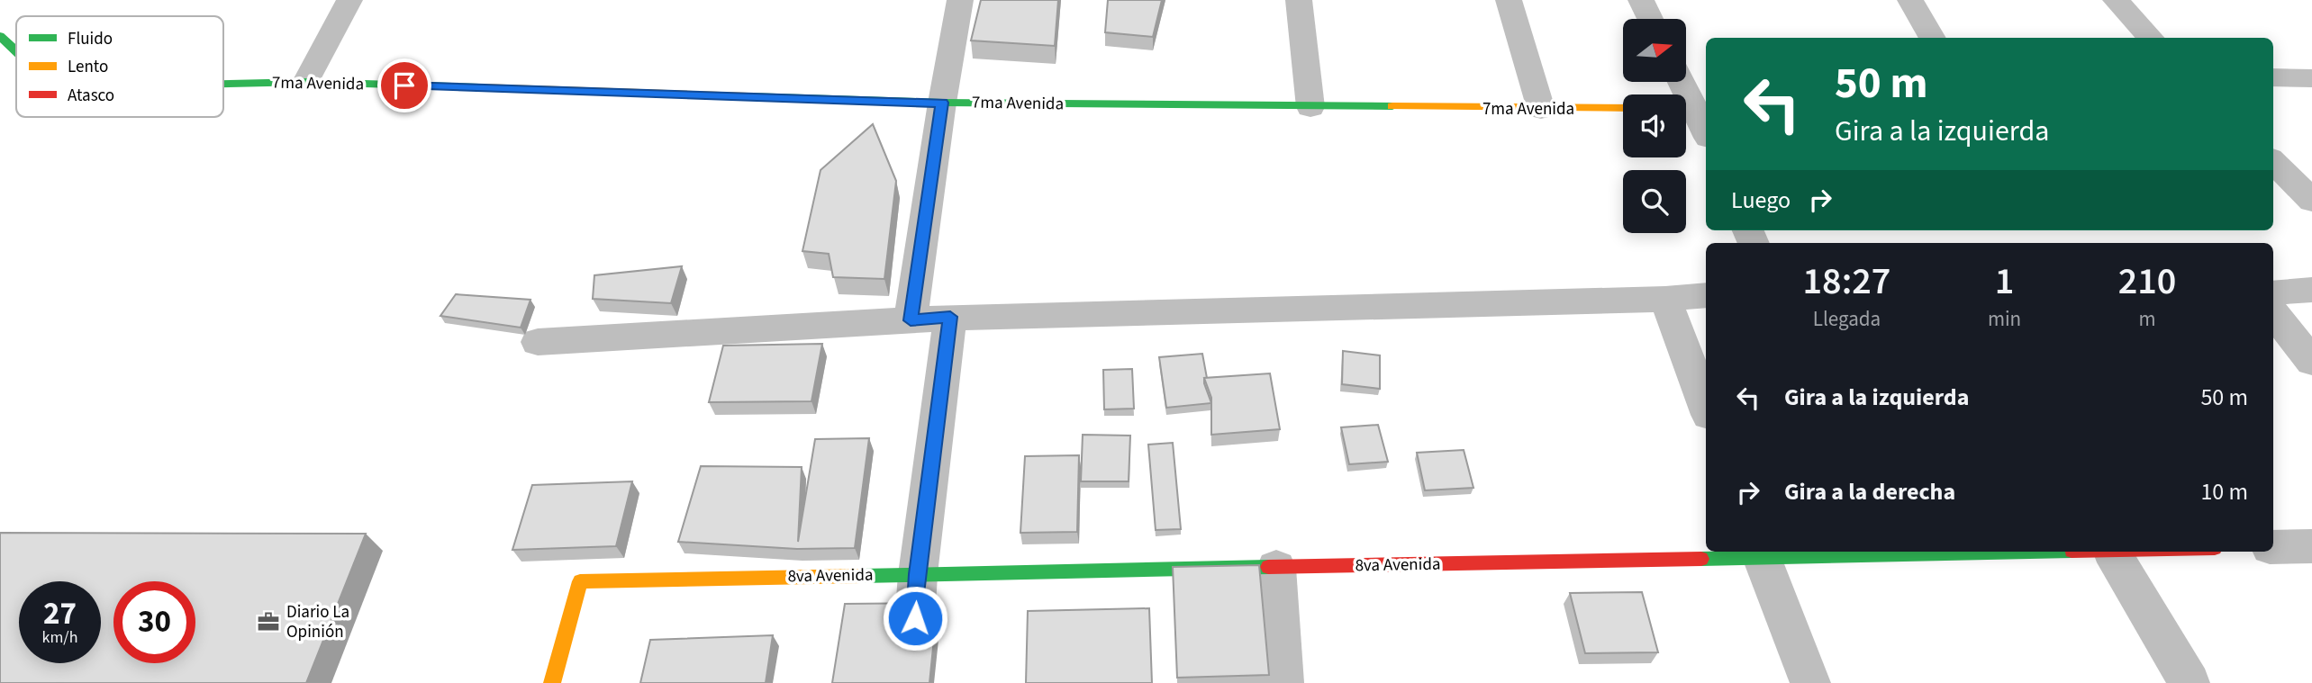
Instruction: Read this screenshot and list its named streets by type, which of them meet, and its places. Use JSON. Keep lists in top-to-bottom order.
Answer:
{
  "streets": {
    "street": ["7ma Avenida", "8va Avenida"]
  },
  "places": {
    "office": ["Diario La Opinión"]
  },
  "legend": ["Fluido", "Lento", "Atasco"],
  "north": "right",
  "page": {
    "turn": ["50 m", "Gira a la izquierda"],
    "then": "Luego",
    "eta": [
      "18:27",
      "Llegada",
      "1",
      "min",
      "210",
      "m"
    ],
    "list": [
      {
        "name": "Gira a la izquierda",
        "value": "50 m"
      },
      {
        "name": "Gira a la derecha",
        "value": "10 m"
      }
    ],
    "speed": "27 km/h",
    "limit": "30"
  }
}
